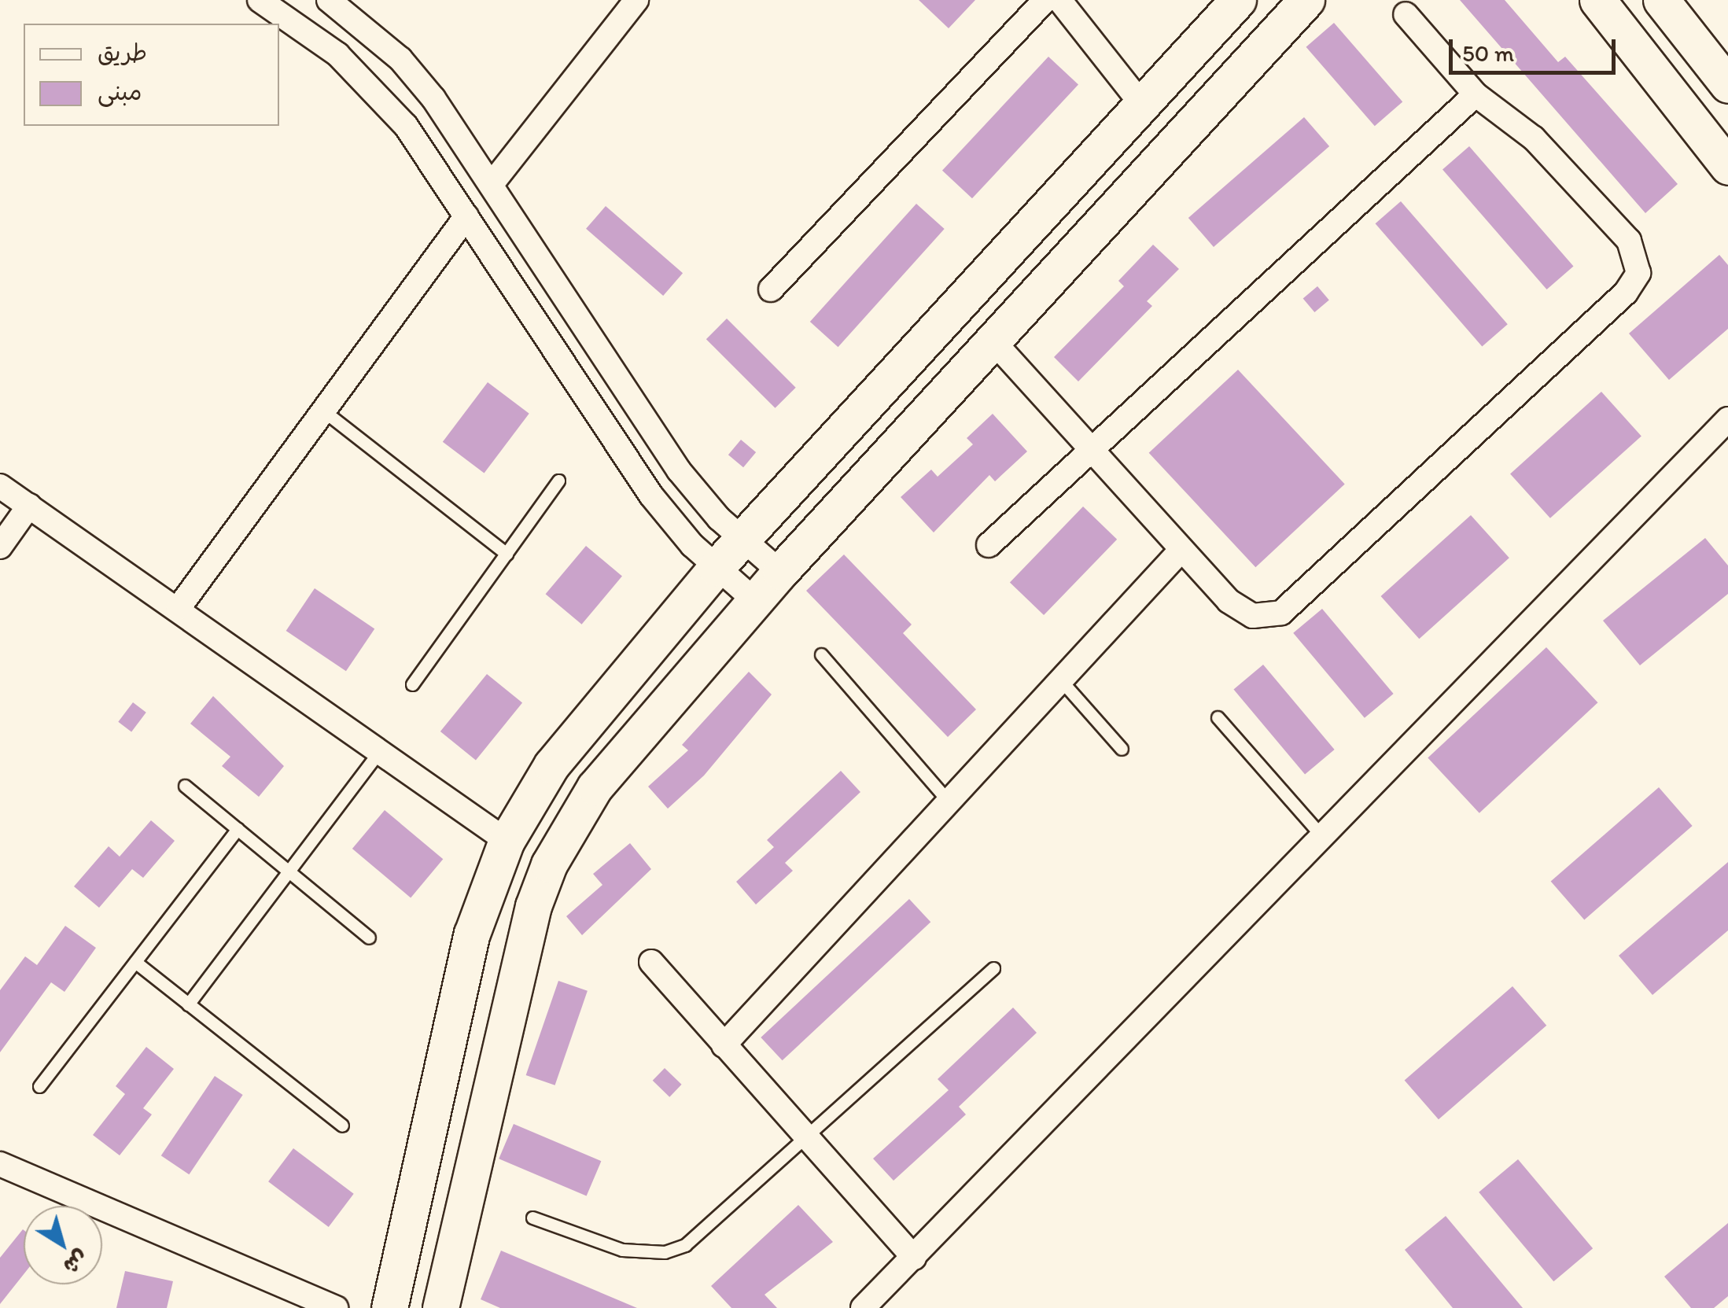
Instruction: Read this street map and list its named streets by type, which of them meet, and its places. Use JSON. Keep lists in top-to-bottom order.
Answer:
{
  "legend": ["طريق", "مبنى"],
  "scale_bar": "50 m",
  "north": "bottom right"
}
